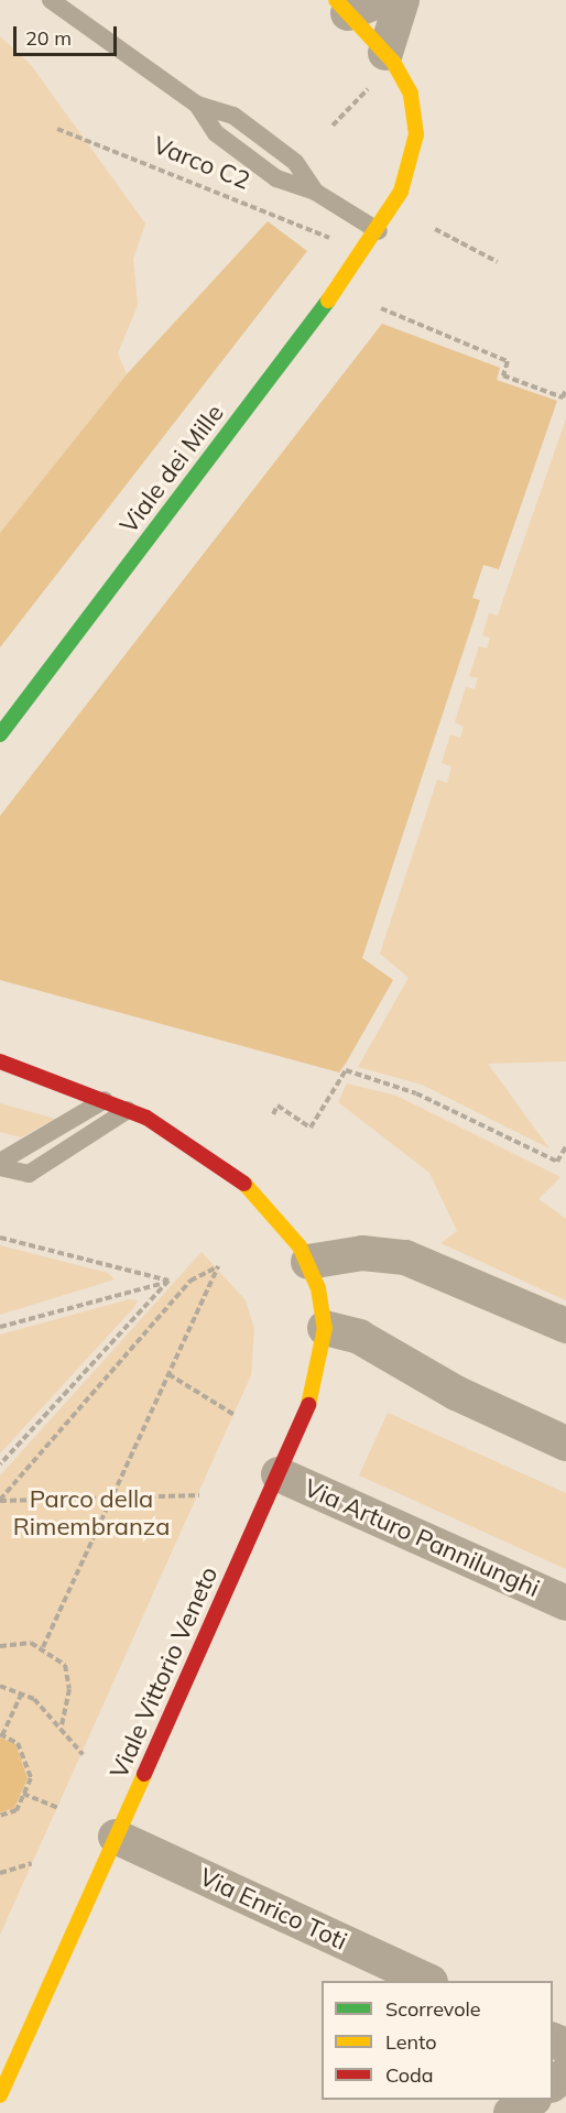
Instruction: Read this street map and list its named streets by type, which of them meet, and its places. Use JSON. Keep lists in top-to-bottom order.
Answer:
{
  "streets": {
    "street": [
      "Viale dei Mille",
      "Via Arturo Pannilunghi",
      "Viale Vittorio Veneto",
      "Via Enrico Toti"
    ],
    "path": ["Varco C2"]
  },
  "crossings": [
    ["Via Arturo Pannilunghi", "Viale Vittorio Veneto"],
    ["Viale Vittorio Veneto", "Via Enrico Toti"]
  ],
  "parks": ["Parco della Rimembranza"],
  "legend": ["Scorrevole", "Lento", "Coda"],
  "scale_bar": "20 m"
}
